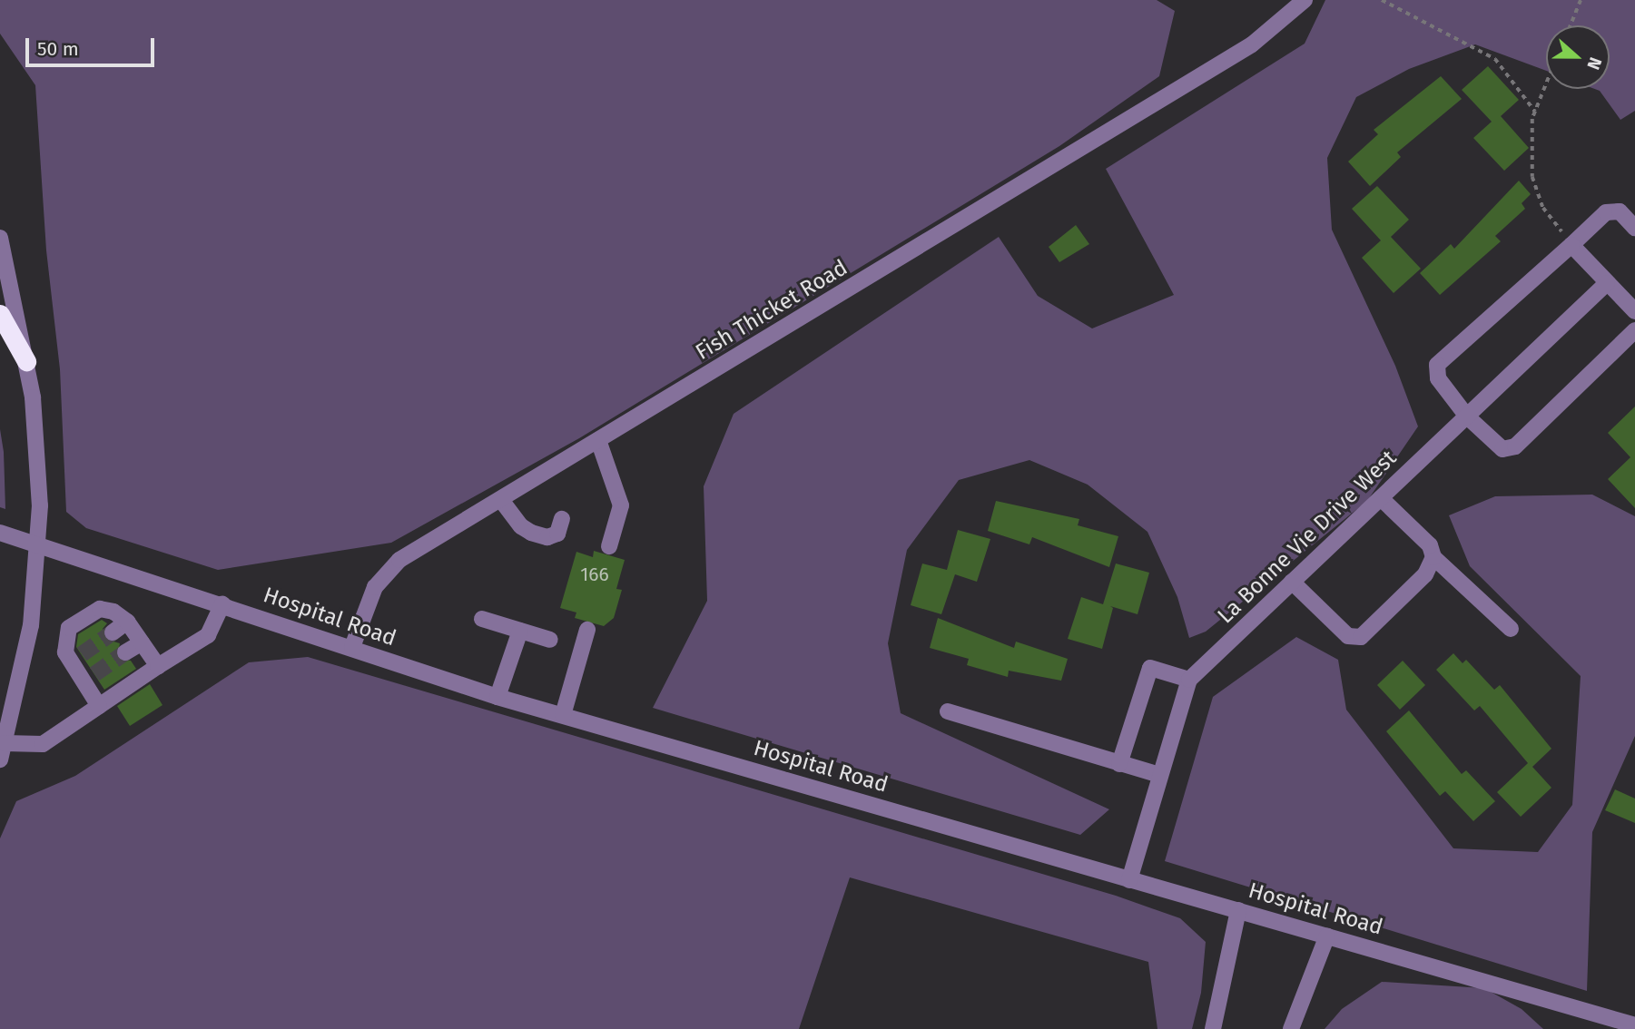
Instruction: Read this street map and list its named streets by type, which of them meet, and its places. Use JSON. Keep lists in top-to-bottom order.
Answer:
{
  "streets": {
    "street": ["Fish Thicket Road", "La Bonne Vie Drive West", "Hospital Road"]
  },
  "crossings": [
    ["Fish Thicket Road", "Hospital Road"],
    ["La Bonne Vie Drive West", "Hospital Road"]
  ],
  "house_numbers": ["166"],
  "scale_bar": "50 m",
  "north": "right"
}
